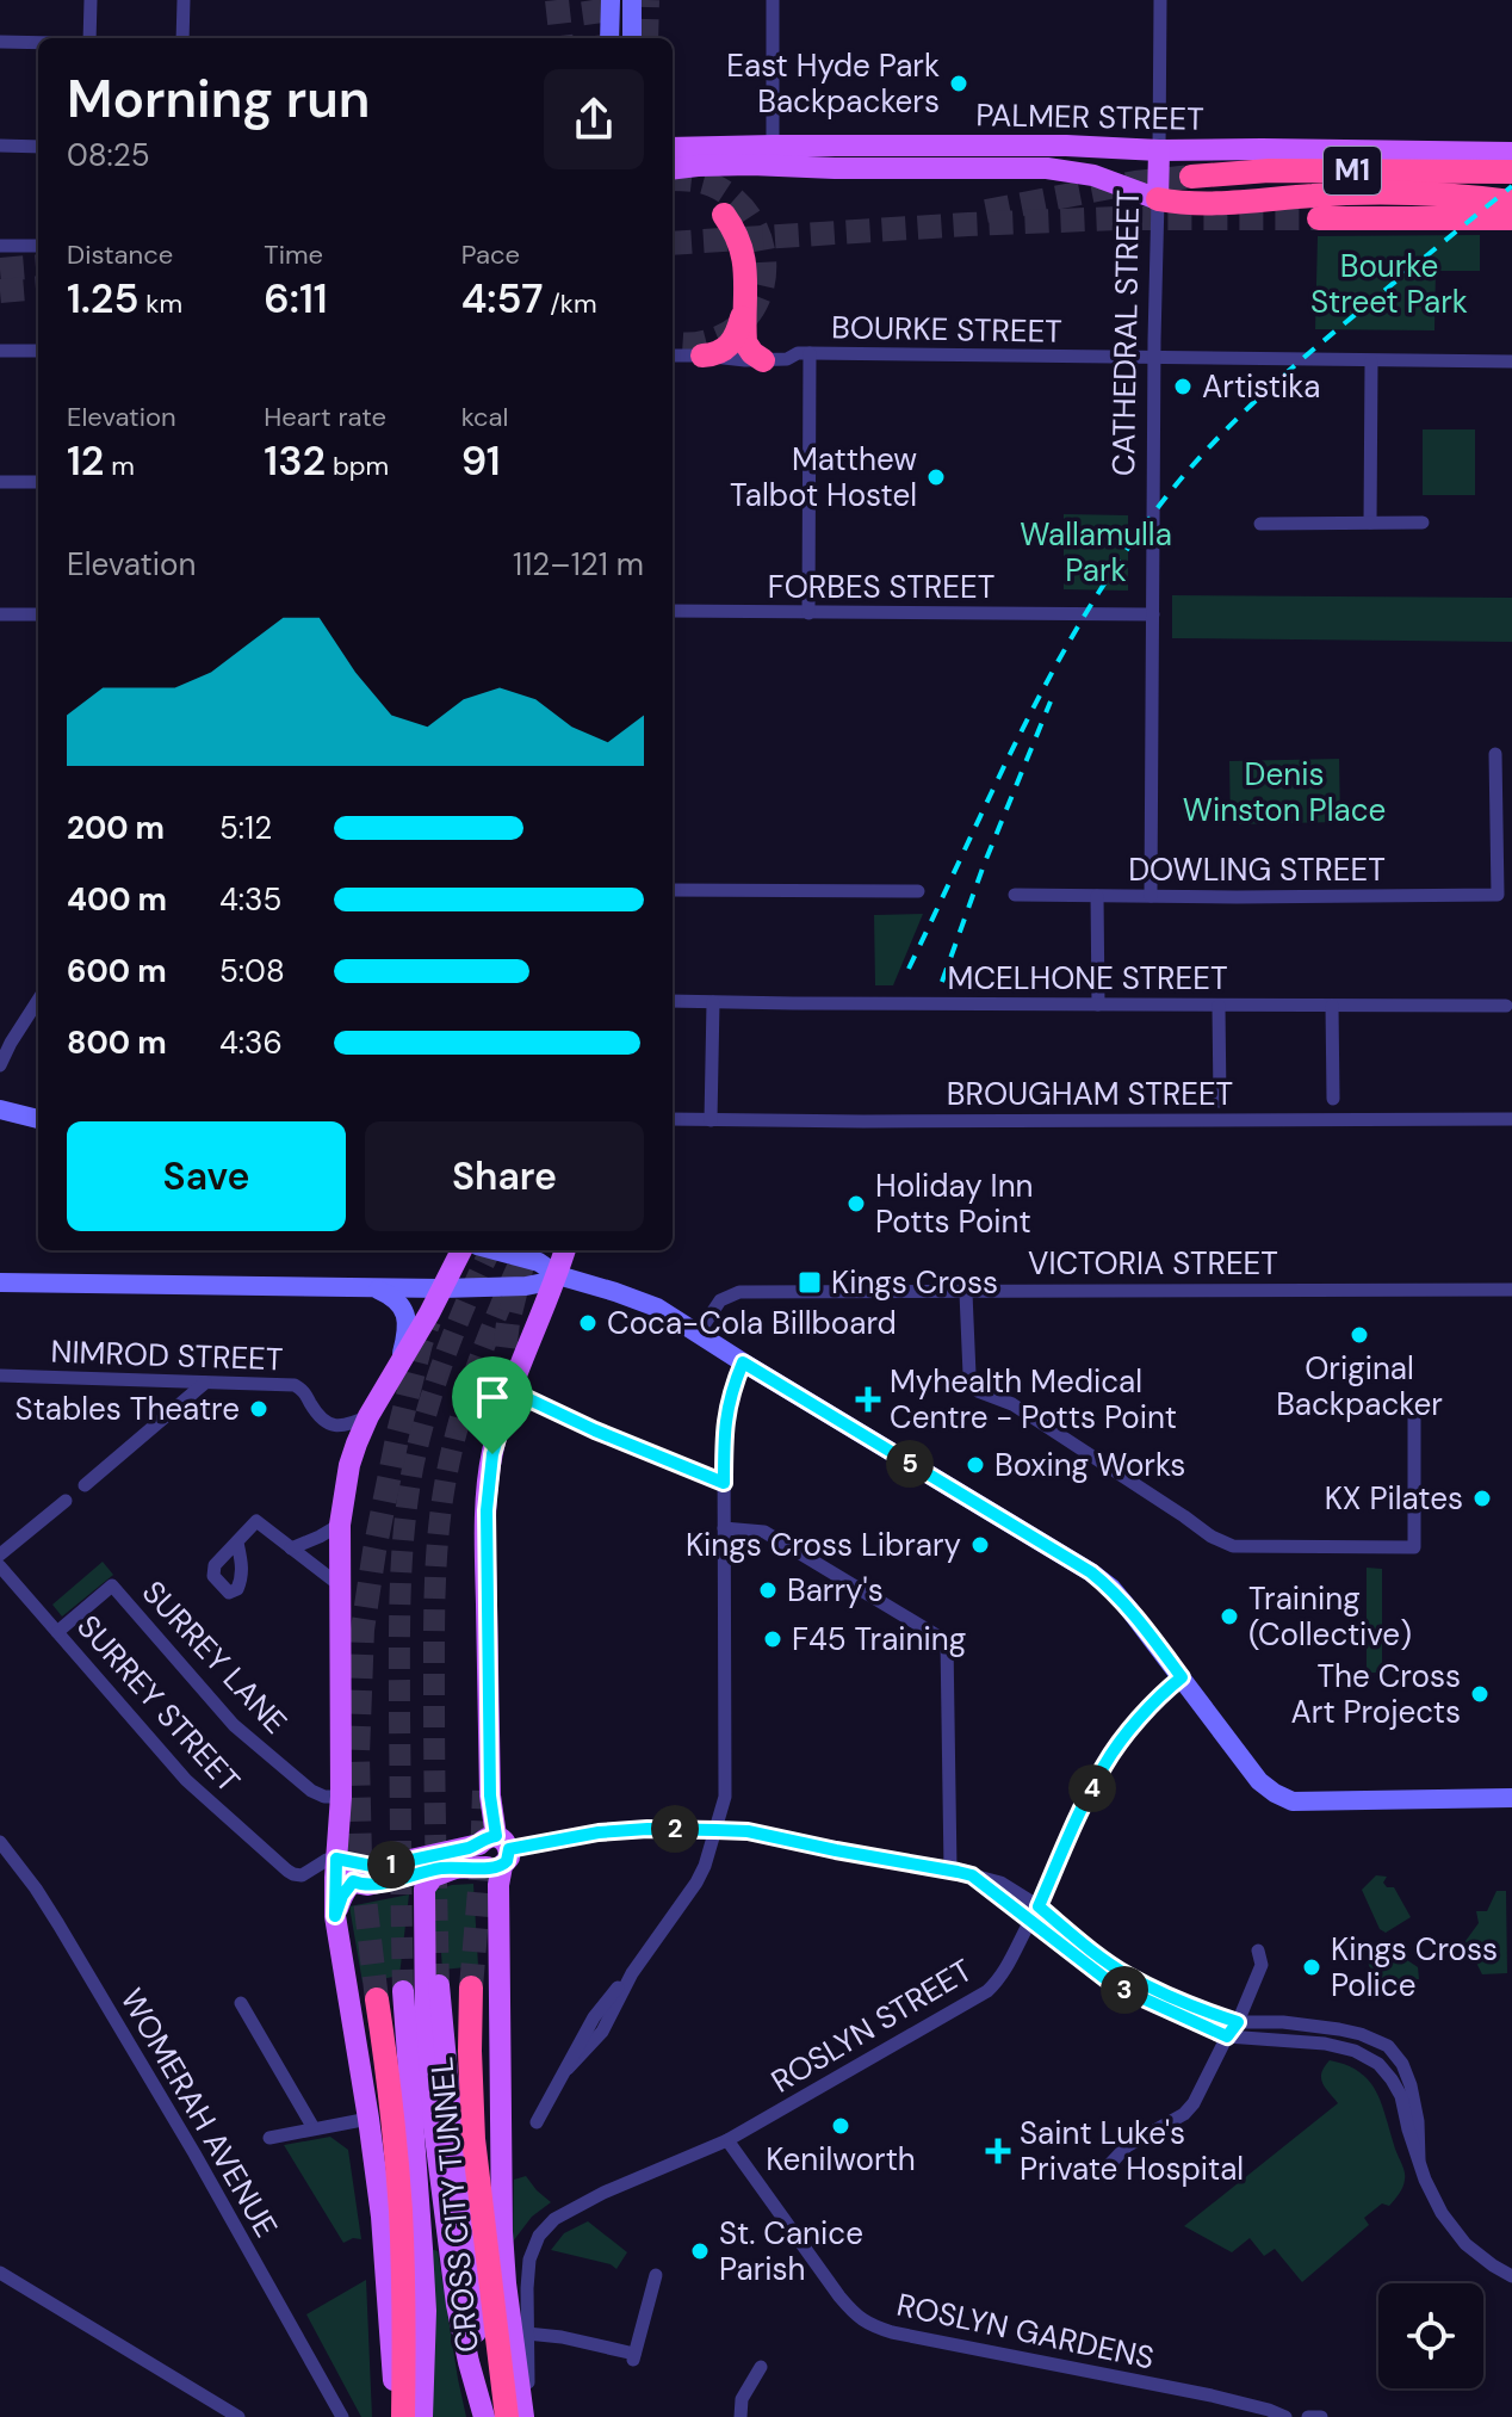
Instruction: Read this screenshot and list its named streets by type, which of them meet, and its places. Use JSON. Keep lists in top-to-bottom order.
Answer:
{
  "streets": {
    "highway": ["M1", "CROSS CITY TUNNEL"],
    "main road": ["PALMER STREET", "CATHEDRAL STREET"],
    "street": [
      "BOURKE STREET",
      "FORBES STREET",
      "DOWLING STREET",
      "MCELHONE STREET",
      "BROUGHAM STREET",
      "VICTORIA STREET",
      "NIMROD STREET",
      "SURREY LANE",
      "SURREY STREET",
      "ROSLYN STREET",
      "WOMERAH AVENUE",
      "ROSLYN GARDENS"
    ]
  },
  "crossings": [
    ["PALMER STREET", "CATHEDRAL STREET"],
    ["BOURKE STREET", "CATHEDRAL STREET"],
    ["CATHEDRAL STREET", "FORBES STREET"],
    ["CATHEDRAL STREET", "DOWLING STREET"],
    ["SURREY LANE", "SURREY STREET"],
    ["ROSLYN STREET", "ROSLYN GARDENS"]
  ],
  "parks": ["Bourke Street Park", "Wallamulla Park", "Denis Winston Place"],
  "places": {
    "other": [
      "East Hyde Park Backpackers",
      "Artistika",
      "Matthew Talbot Hostel",
      "Holiday Inn Potts Point",
      "Coca-Cola Billboard",
      "Original Backpacker",
      "Stables Theatre",
      "Boxing Works",
      "KX Pilates",
      "Kings Cross Library",
      "Barry's",
      "Training (Collective)",
      "F45 Training",
      "The Cross Art Projects",
      "Kings Cross Police",
      "Kenilworth",
      "St. Canice Parish"
    ],
    "transit": ["Kings Cross"],
    "health": ["Myhealth Medical Centre - Potts Point", "Saint Luke's Private Hospital"]
  },
  "page": {
    "heading": ["Morning run", "08:25"],
    "stats": [
      ["Distance", "1.25 km"],
      ["Time", "6:11"],
      ["Pace", "4:57 /km"],
      ["Elevation", "12 m"],
      ["Heart rate", "132 bpm"],
      ["kcal", "91"]
    ],
    "chart": ["Elevation", "112–121 m"],
    "list": [
      {
        "name": "200 m",
        "note": "5:12"
      },
      {
        "name": "400 m",
        "note": "4:35"
      },
      {
        "name": "600 m",
        "note": "5:08"
      },
      {
        "name": "800 m",
        "note": "4:36"
      }
    ],
    "buttons": ["Save", "Share"],
    "pins": [
      "5",
      "4",
      "2",
      "1",
      "3"
    ]
  }
}
